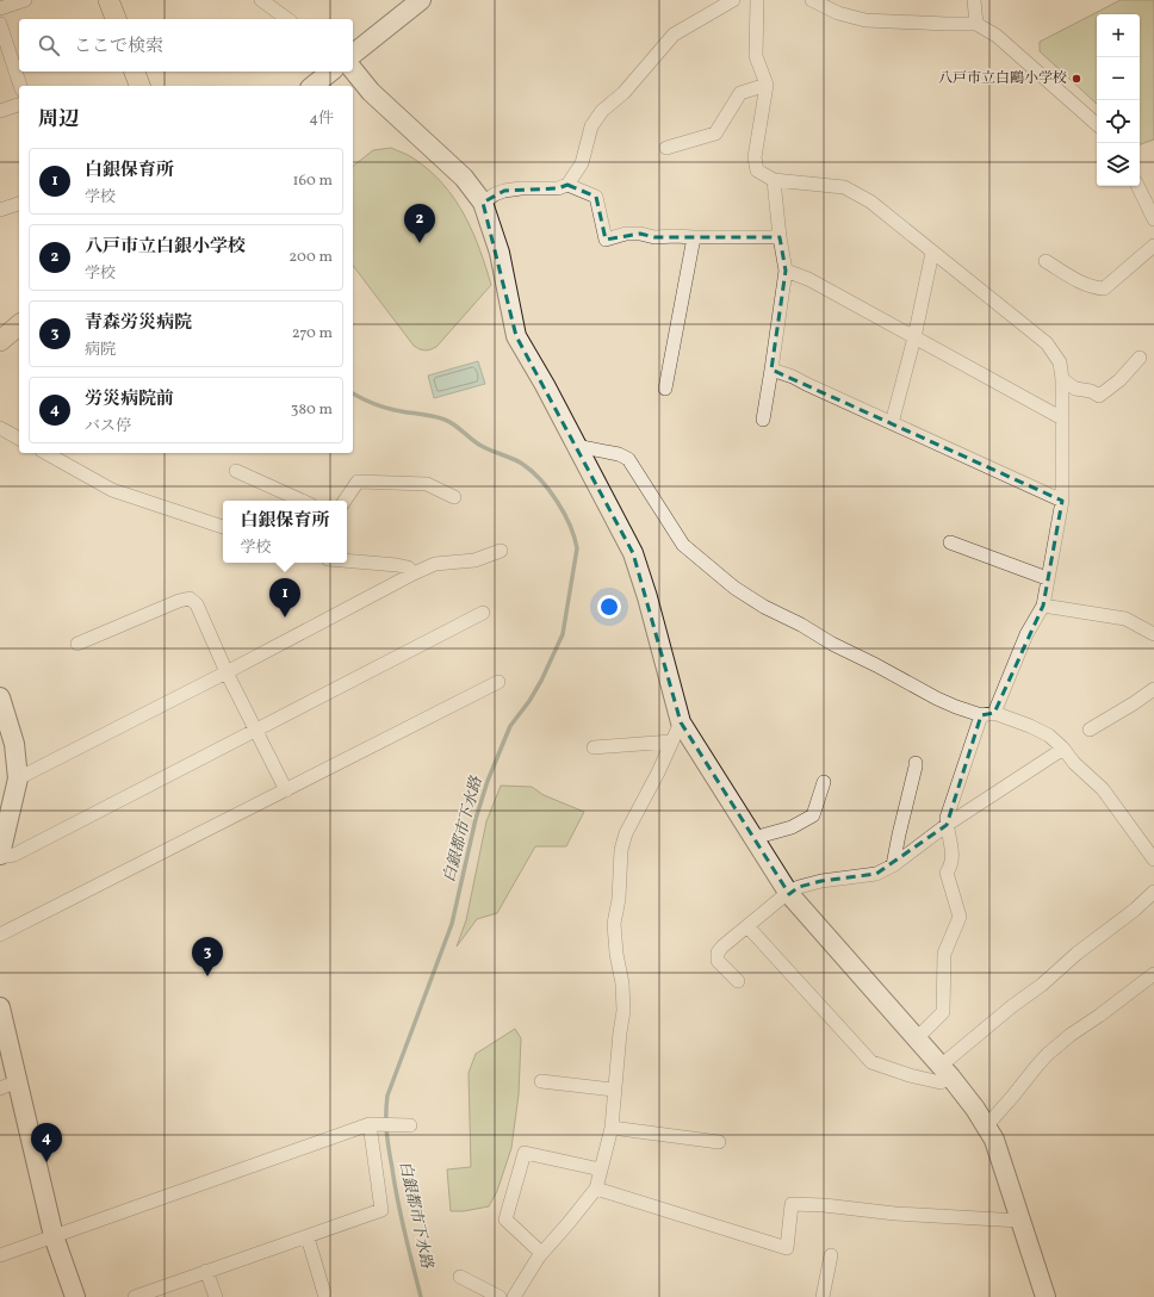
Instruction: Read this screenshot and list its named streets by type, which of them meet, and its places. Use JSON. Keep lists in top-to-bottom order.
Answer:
{
  "water": ["白銀都市下水路"],
  "places": ["八戸市立白鷗小学校"],
  "page": {
    "map_buttons": ["+", "−"],
    "search": "ここで検索",
    "heading": ["周辺", "4件"],
    "list": [
      {
        "mark": "1",
        "name": "白銀保育所",
        "note": "学校",
        "value": "160 m"
      },
      {
        "mark": "2",
        "name": "八戸市立白銀小学校",
        "note": "学校",
        "value": "200 m"
      },
      {
        "mark": "3",
        "name": "青森労災病院",
        "note": "病院",
        "value": "270 m"
      },
      {
        "mark": "4",
        "name": "労災病院前",
        "note": "バス停",
        "value": "380 m"
      }
    ],
    "pins": [
      "2",
      "1",
      "3",
      "4"
    ],
    "popup": ["白銀保育所", "学校"]
  }
}
